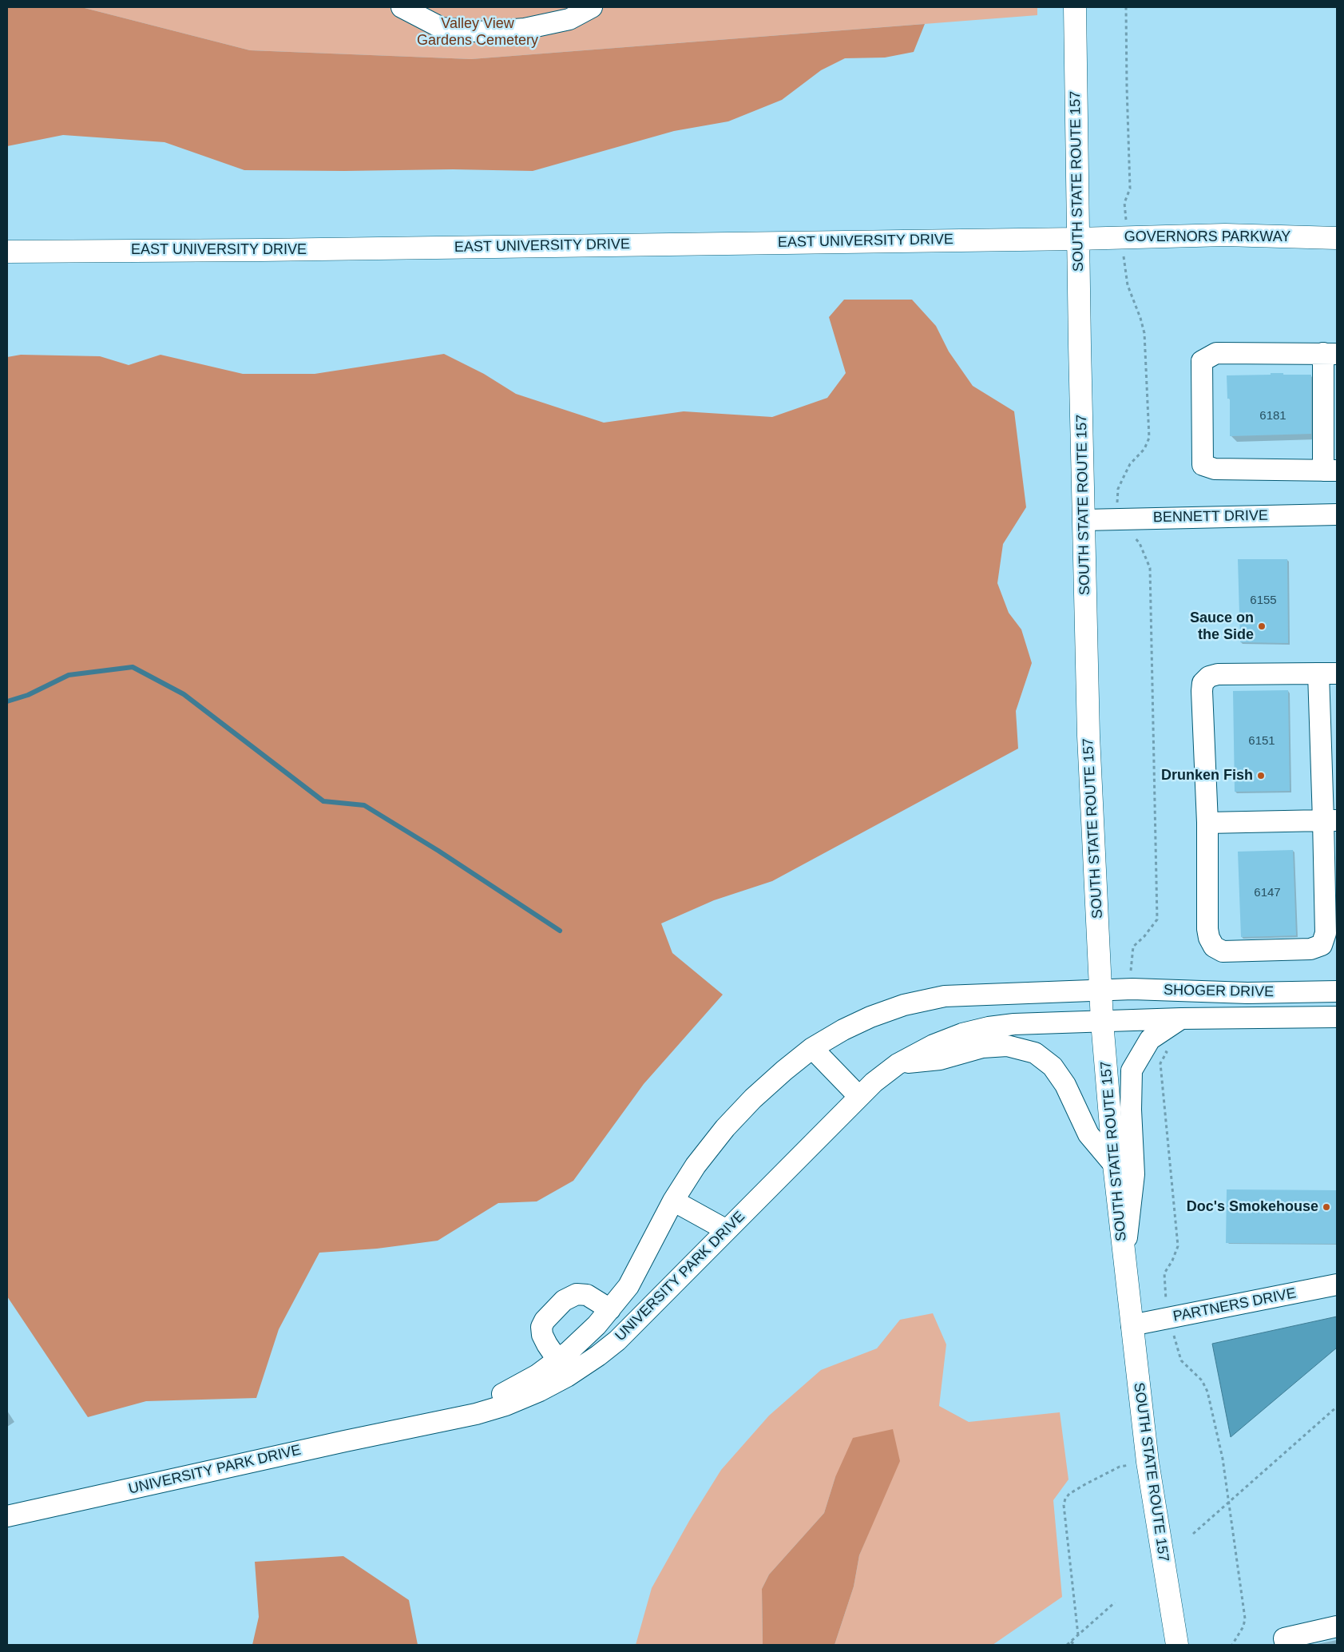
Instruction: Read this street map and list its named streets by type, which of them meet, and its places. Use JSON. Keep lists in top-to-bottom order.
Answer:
{
  "streets": {
    "main road": ["SOUTH STATE ROUTE 157", "GOVERNORS PARKWAY", "EAST UNIVERSITY DRIVE"],
    "street": [
      "BENNETT DRIVE",
      "SHOGER DRIVE",
      "UNIVERSITY PARK DRIVE",
      "PARTNERS DRIVE"
    ]
  },
  "crossings": [
    ["SOUTH STATE ROUTE 157", "GOVERNORS PARKWAY"],
    ["SOUTH STATE ROUTE 157", "EAST UNIVERSITY DRIVE"],
    ["SOUTH STATE ROUTE 157", "BENNETT DRIVE"],
    ["SOUTH STATE ROUTE 157", "SHOGER DRIVE"],
    ["SOUTH STATE ROUTE 157", "UNIVERSITY PARK DRIVE"],
    ["SOUTH STATE ROUTE 157", "PARTNERS DRIVE"],
    ["GOVERNORS PARKWAY", "EAST UNIVERSITY DRIVE"],
    ["SHOGER DRIVE", "UNIVERSITY PARK DRIVE"]
  ],
  "parks": ["Valley View Gardens Cemetery"],
  "places": ["Sauce on the Side", "Drunken Fish", "Doc's Smokehouse"],
  "house_numbers": [
    "6181",
    "6155",
    "6151",
    "6147"
  ]
}
